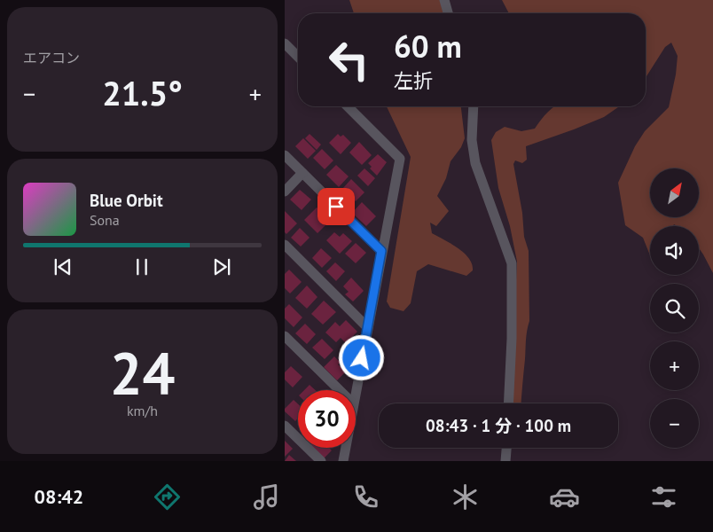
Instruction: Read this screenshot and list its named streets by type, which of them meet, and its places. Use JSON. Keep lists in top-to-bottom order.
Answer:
{
  "north": "top right",
  "page": {
    "tile": [
      "エアコン",
      ["24", "km/h"]
    ],
    "turn": ["60 m", "左折"],
    "heat": ["−", "21.5°", "+"],
    "map_buttons": ["+", "−"],
    "song": ["Blue Orbit", "Sona"],
    "limit": "30",
    "trip": "08:43 · 1 分 · 100 m",
    "tabs": "08:42"
  }
}
